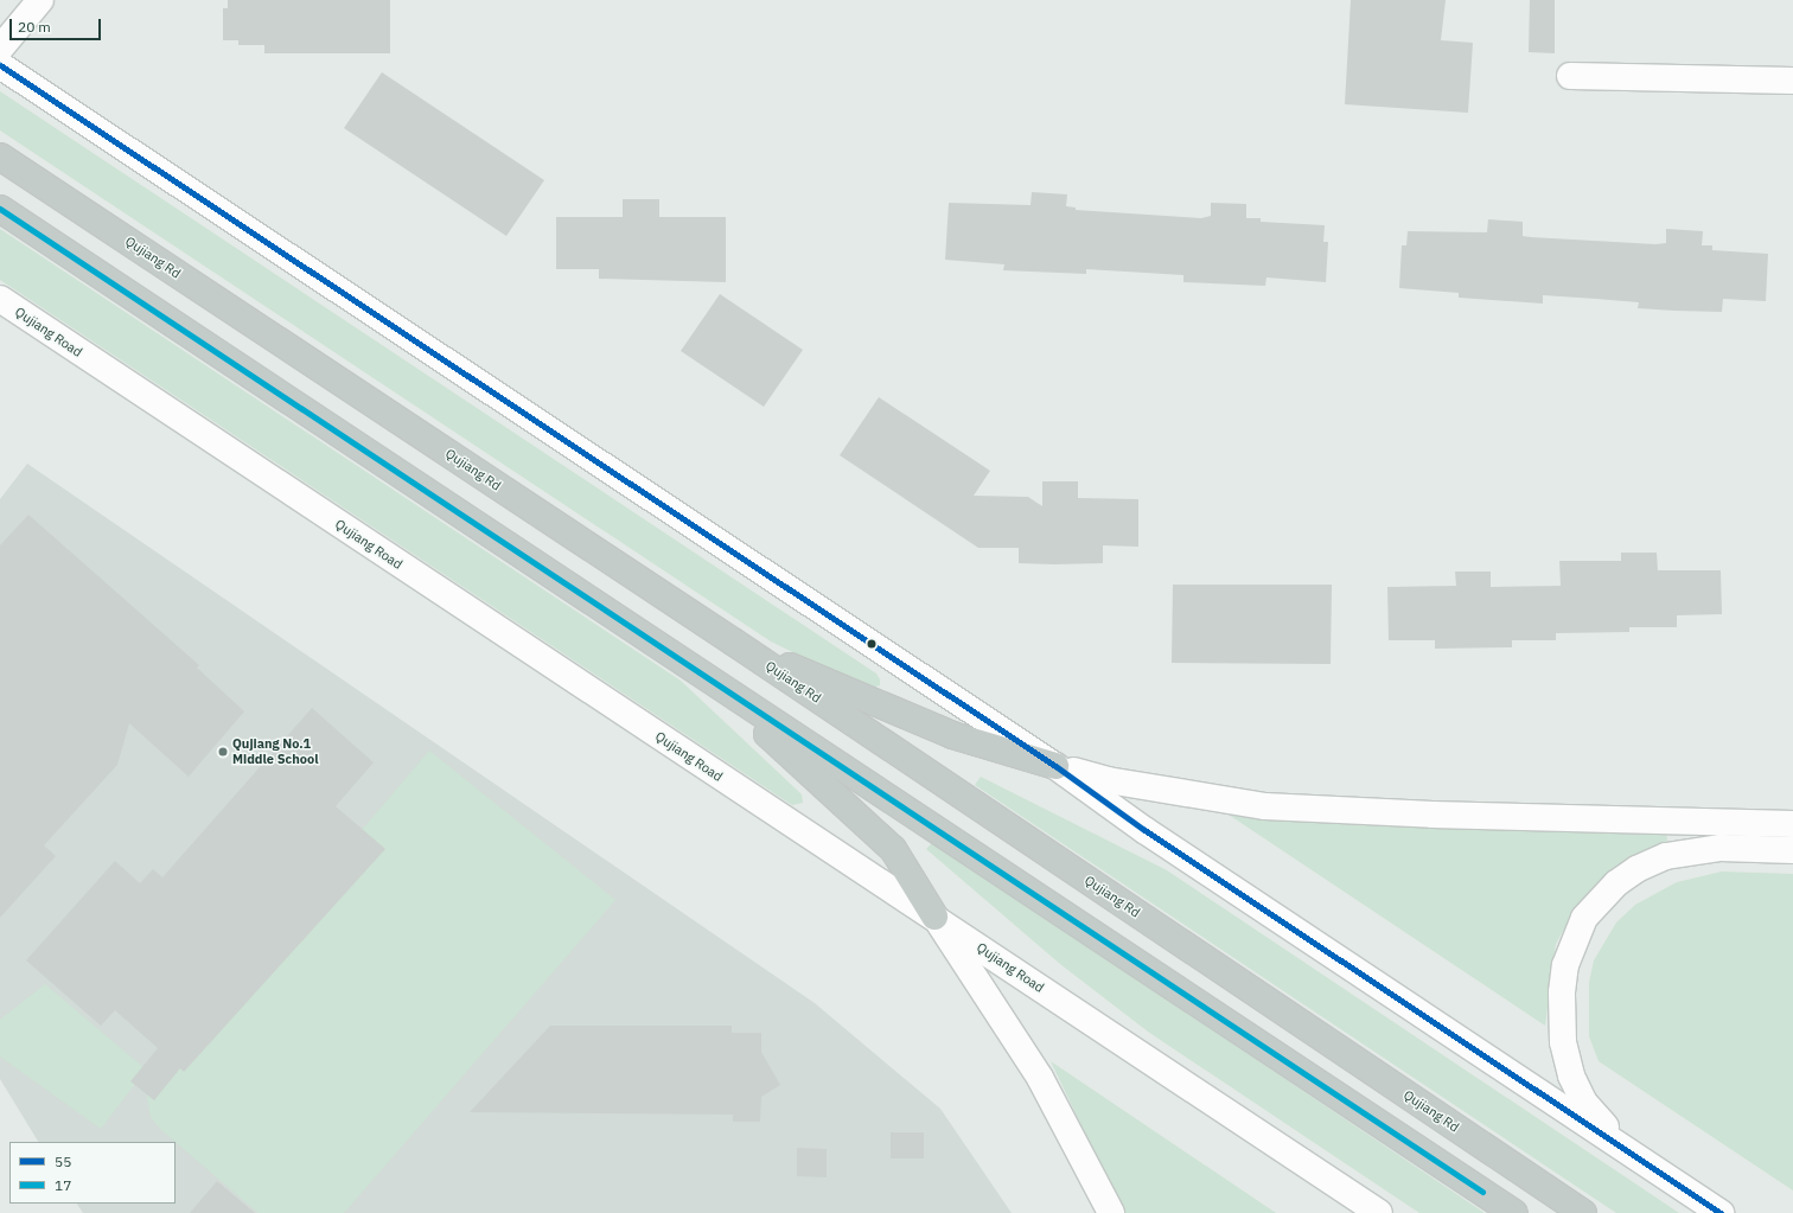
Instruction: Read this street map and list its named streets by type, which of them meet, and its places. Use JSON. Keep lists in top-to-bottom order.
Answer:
{
  "streets": {
    "highway": ["Qujiang Rd"],
    "main road": ["Qujiang Road"]
  },
  "places": ["Qujiang No.1 Middle School"],
  "lines": ["transit line 55", "transit line 17"],
  "legend": ["55", "17"],
  "scale_bar": "20 m"
}
